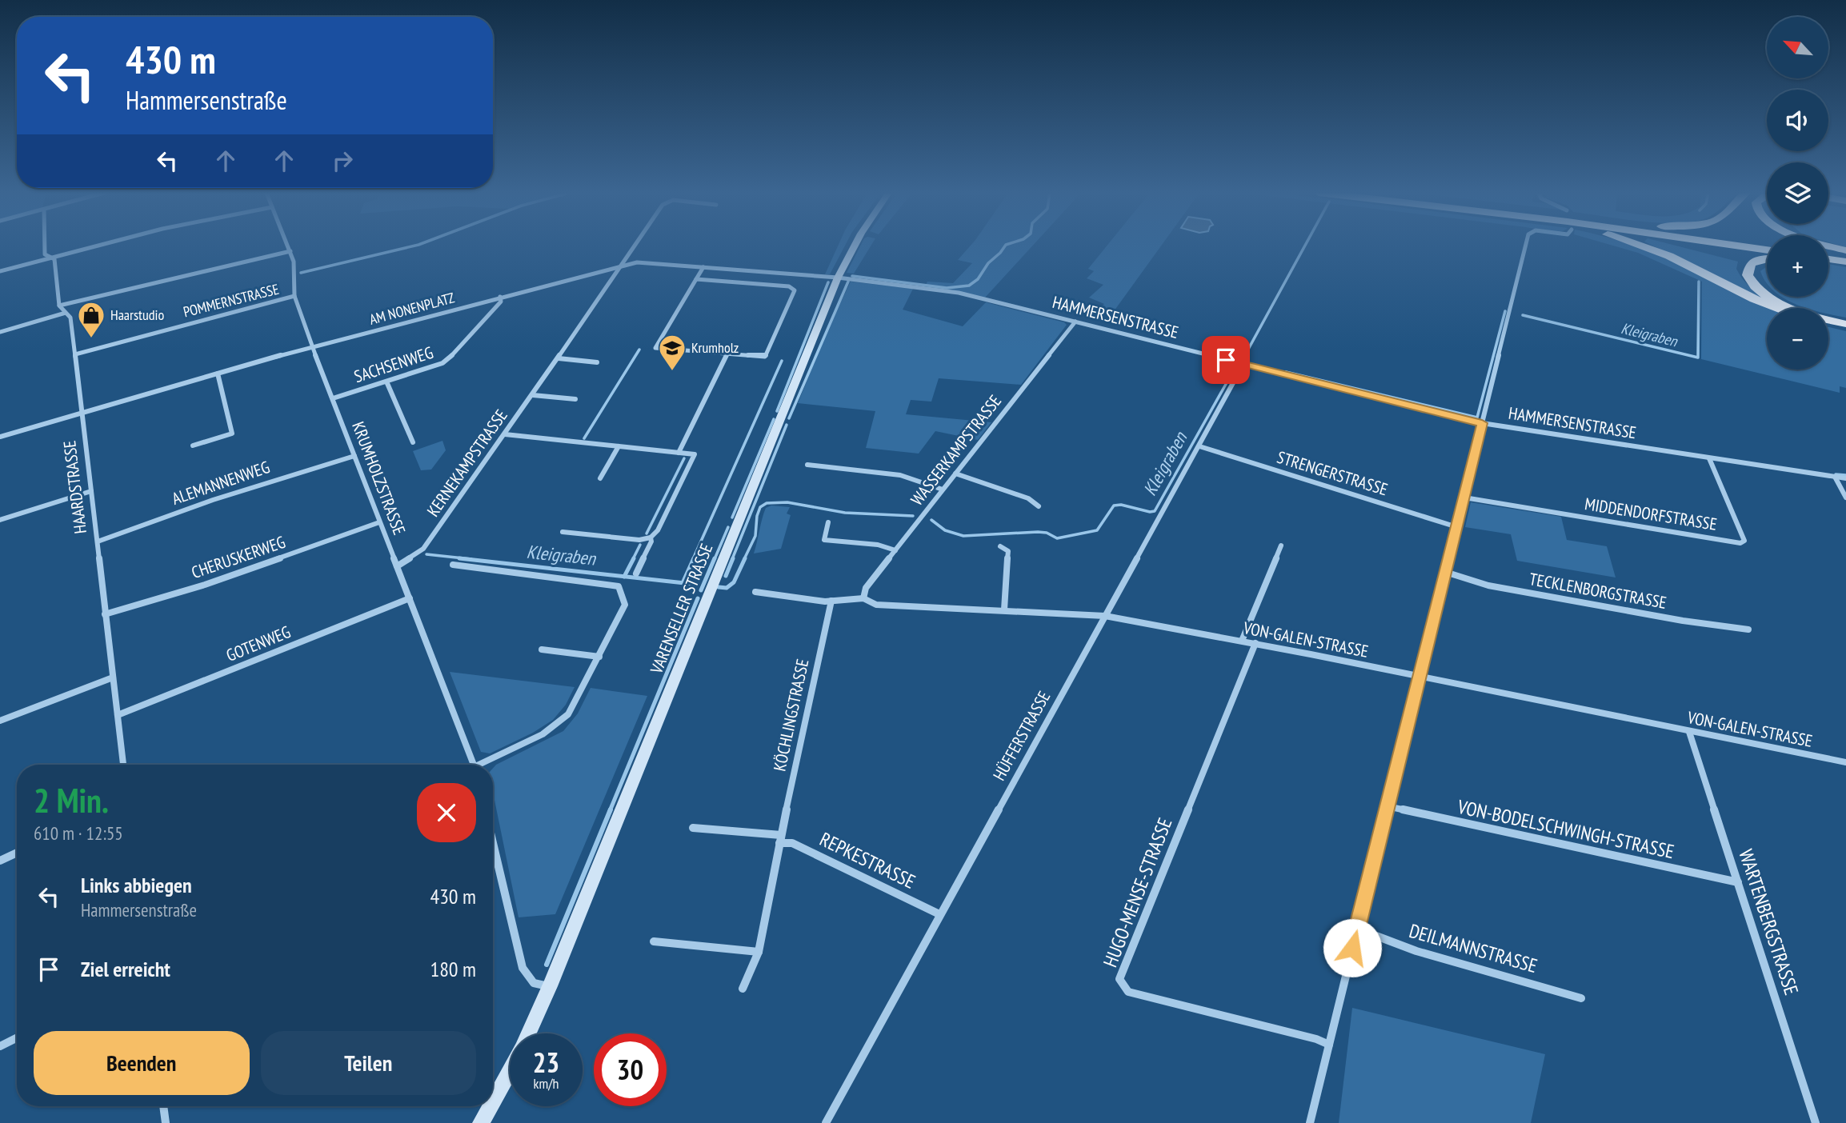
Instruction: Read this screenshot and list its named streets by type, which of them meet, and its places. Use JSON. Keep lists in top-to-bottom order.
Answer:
{
  "streets": {
    "main road": ["VARENSELLER STRASSE"],
    "street": [
      "POMMERNSTRASSE",
      "AM NONENPLATZ",
      "HAMMERSENSTRASSE",
      "SACHSENWEG",
      "WASSERKAMPSTRASSE",
      "KERNEKAMPSTRASSE",
      "STRENGERSTRASSE",
      "KRUMHOLZSTRASSE",
      "ALEMANNENWEG",
      "HAARDSTRASSE",
      "MIDDENDORFSTRASSE",
      "CHERUSKERWEG",
      "TECKLENBORGSTRASSE",
      "VON-GALEN-STRASSE",
      "GOTENWEG",
      "KÖCHLINGSTRASSE",
      "HÜFFERSTRASSE",
      "VON-BODELSCHWINGH-STRASSE",
      "REPKESTRASSE",
      "HUGO-MENSE-STRASSE",
      "WARTENBERGSTRASSE",
      "DEILMANNSTRASSE"
    ]
  },
  "crossings": [
    ["POMMERNSTRASSE", "KRUMHOLZSTRASSE"],
    ["POMMERNSTRASSE", "HAARDSTRASSE"],
    ["AM NONENPLATZ", "HAMMERSENSTRASSE"],
    ["AM NONENPLATZ", "SACHSENWEG"],
    ["AM NONENPLATZ", "KERNEKAMPSTRASSE"],
    ["AM NONENPLATZ", "KRUMHOLZSTRASSE"],
    ["AM NONENPLATZ", "HAARDSTRASSE"],
    ["AM NONENPLATZ", "VARENSELLER STRASSE"],
    ["HAMMERSENSTRASSE", "WASSERKAMPSTRASSE"],
    ["HAMMERSENSTRASSE", "MIDDENDORFSTRASSE"],
    ["HAMMERSENSTRASSE", "VARENSELLER STRASSE"],
    ["HAMMERSENSTRASSE", "HÜFFERSTRASSE"],
    ["SACHSENWEG", "KRUMHOLZSTRASSE"],
    ["WASSERKAMPSTRASSE", "VON-GALEN-STRASSE"],
    ["KERNEKAMPSTRASSE", "KRUMHOLZSTRASSE"],
    ["STRENGERSTRASSE", "HÜFFERSTRASSE"],
    ["KRUMHOLZSTRASSE", "ALEMANNENWEG"],
    ["KRUMHOLZSTRASSE", "CHERUSKERWEG"],
    ["KRUMHOLZSTRASSE", "GOTENWEG"],
    ["ALEMANNENWEG", "HAARDSTRASSE"],
    ["HAARDSTRASSE", "CHERUSKERWEG"],
    ["HAARDSTRASSE", "GOTENWEG"],
    ["VON-GALEN-STRASSE", "KÖCHLINGSTRASSE"],
    ["VON-GALEN-STRASSE", "HÜFFERSTRASSE"],
    ["VON-GALEN-STRASSE", "HUGO-MENSE-STRASSE"],
    ["VON-GALEN-STRASSE", "WARTENBERGSTRASSE"],
    ["KÖCHLINGSTRASSE", "REPKESTRASSE"],
    ["HÜFFERSTRASSE", "REPKESTRASSE"],
    ["VON-BODELSCHWINGH-STRASSE", "WARTENBERGSTRASSE"]
  ],
  "water": ["Kleigraben"],
  "places": {
    "shop": ["Haarstudio"],
    "school or university": ["Krumholz"]
  },
  "north": "top left",
  "page": {
    "map_buttons": ["+", "−"],
    "turn": ["430 m", "Hammersenstraße"],
    "heading": ["2 Min.", "610 m · 12:55"],
    "list": [
      {
        "name": "Links abbiegen",
        "note": "Hammersenstraße",
        "value": "430 m"
      },
      {
        "name": "Ziel erreicht",
        "value": "180 m"
      }
    ],
    "buttons": ["Beenden", "Teilen"],
    "speed": "23 km/h",
    "limit": "30"
  }
}
